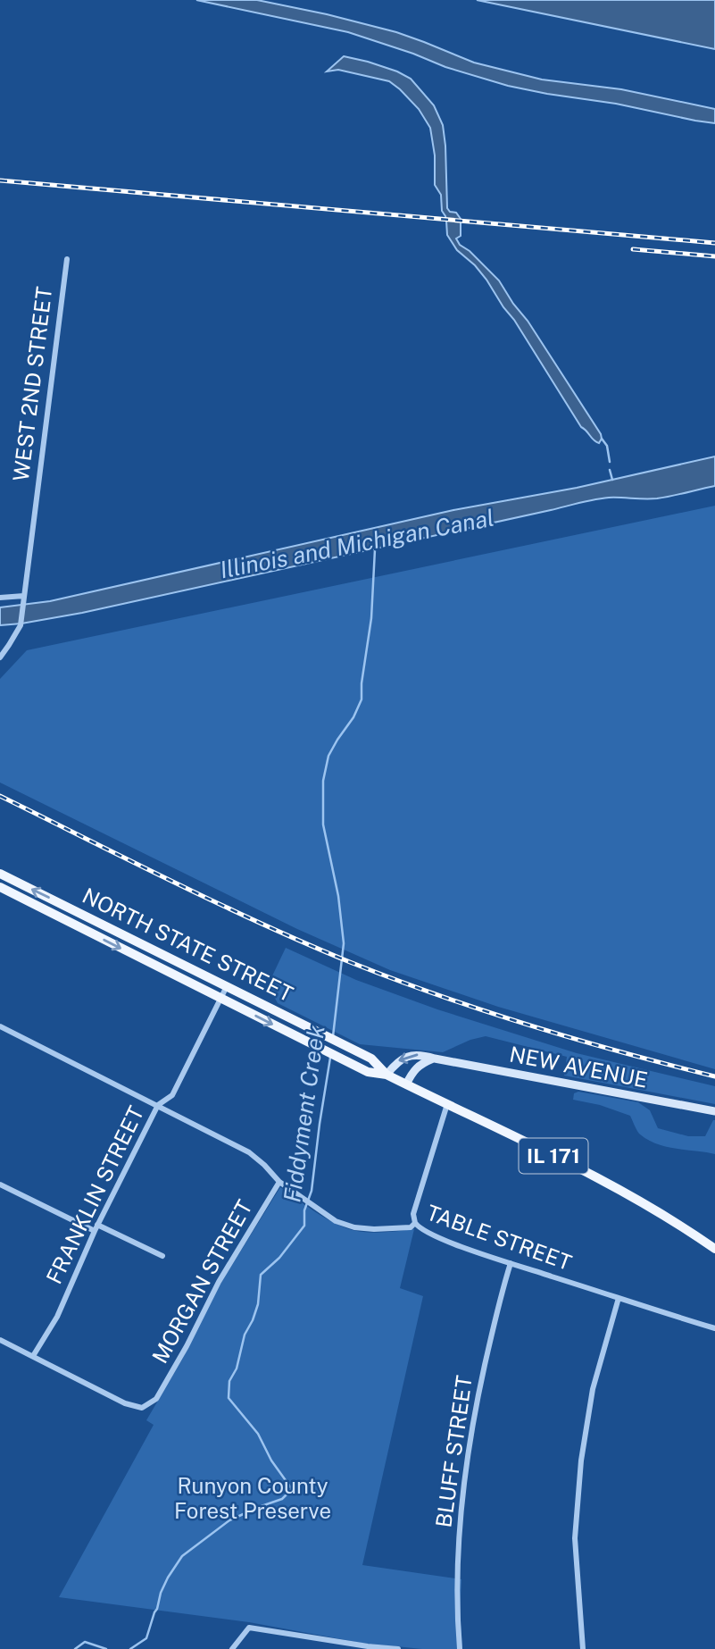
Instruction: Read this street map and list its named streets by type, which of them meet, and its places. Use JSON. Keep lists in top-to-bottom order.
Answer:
{
  "streets": {
    "main road": ["NORTH STATE STREET", "NEW AVENUE", "IL 171"],
    "street": [
      "WEST 2ND STREET",
      "FRANKLIN STREET",
      "TABLE STREET",
      "MORGAN STREET",
      "BLUFF STREET"
    ]
  },
  "crossings": [
    ["NORTH STATE STREET", "NEW AVENUE"],
    ["NORTH STATE STREET", "FRANKLIN STREET"],
    ["FRANKLIN STREET", "TABLE STREET"],
    ["FRANKLIN STREET", "MORGAN STREET"],
    ["TABLE STREET", "MORGAN STREET"],
    ["TABLE STREET", "BLUFF STREET"]
  ],
  "water": ["Illinois and Michigan Canal", "Fiddyment Creek"],
  "parks": ["Runyon County Forest Preserve"]
}
